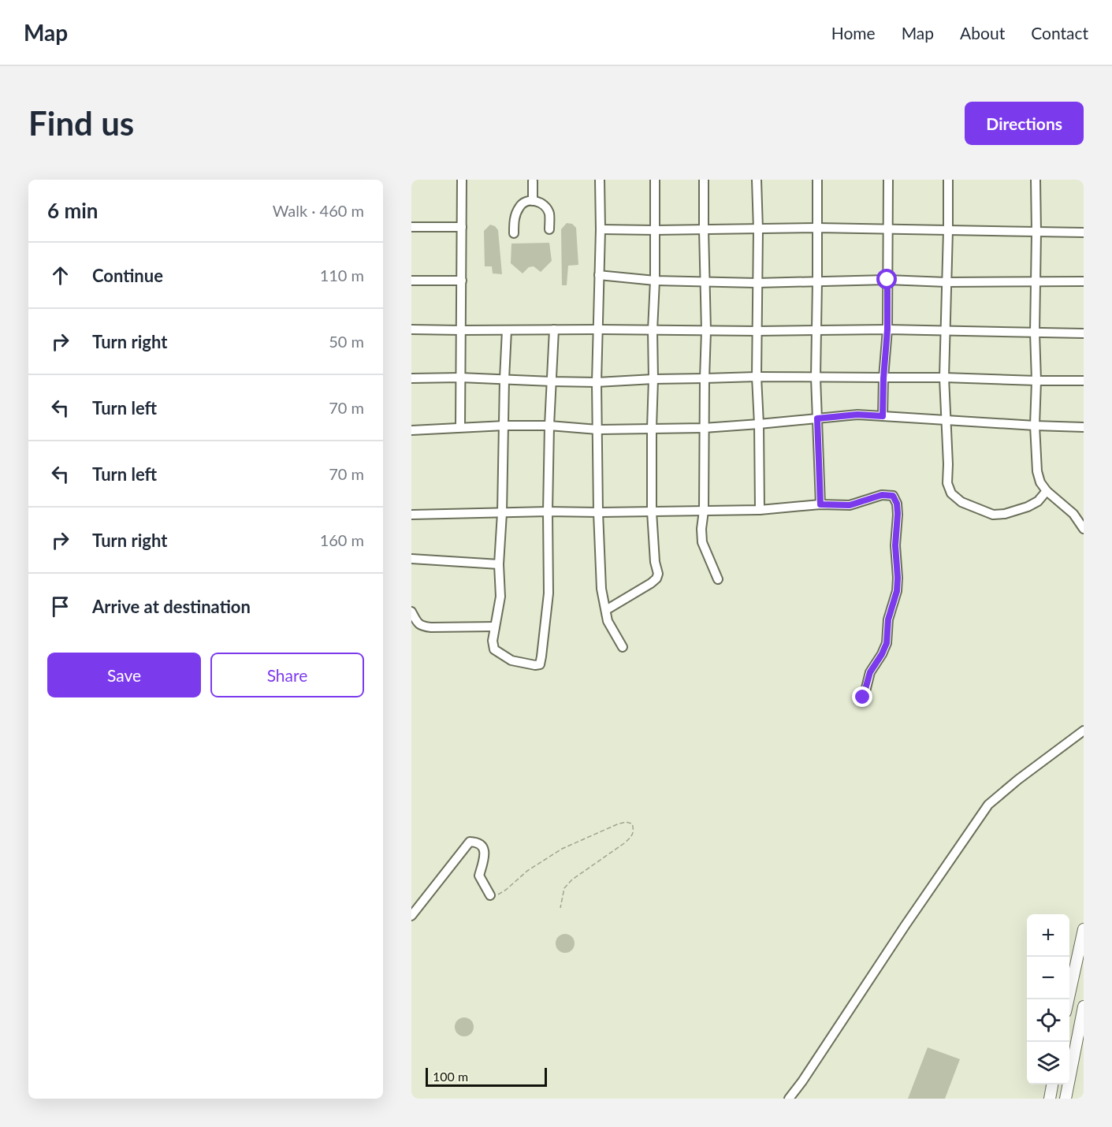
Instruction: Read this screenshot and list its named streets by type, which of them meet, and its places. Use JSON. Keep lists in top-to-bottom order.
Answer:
{
  "scale_bar": "100 m",
  "page": {
    "header": "Map",
    "nav": [
      "Home",
      "Map",
      "About",
      "Contact"
    ],
    "buttons": [
      "Directions",
      ["Save", "Share"]
    ],
    "title": "Find us",
    "heading": ["6 min", "Walk · 460 m"],
    "list": [
      ["Continue", "110 m"],
      ["Turn right", "50 m"],
      ["Turn left", "70 m"],
      ["Turn left", "70 m"],
      ["Turn right", "160 m"],
      "Arrive at destination"
    ],
    "map_buttons": ["+", "−"],
    "scale": "100 m"
  }
}
